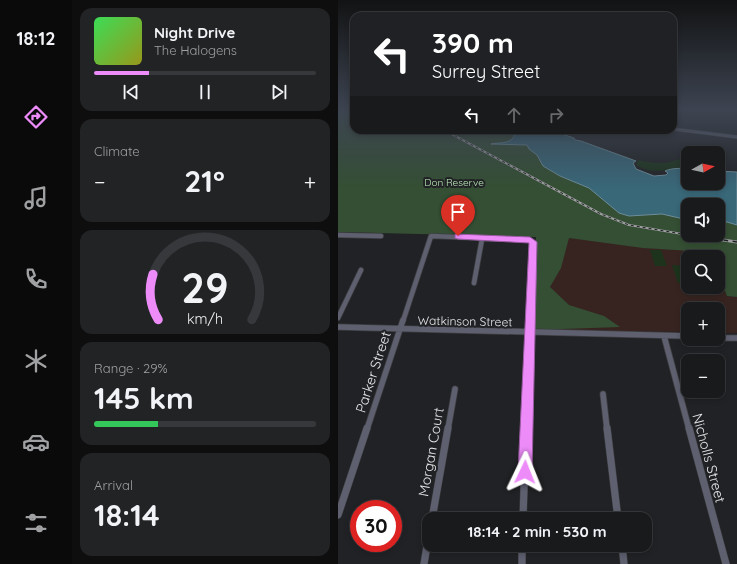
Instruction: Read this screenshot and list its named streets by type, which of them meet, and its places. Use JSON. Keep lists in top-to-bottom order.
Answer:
{
  "streets": {
    "street": [
      "Watkinson Street",
      "Parker Street",
      "Morgan Court",
      "Nicholls Street"
    ]
  },
  "crossings": [
    ["Watkinson Street", "Parker Street"],
    ["Watkinson Street", "Nicholls Street"]
  ],
  "parks": ["Don Reserve"],
  "north": "right",
  "page": {
    "tabs": "18:12",
    "turn": ["390 m", "Surrey Street"],
    "song": ["Night Drive", "The Halogens"],
    "tile": [
      "Climate",
      ["Range · 29%", "145 km"],
      ["Arrival", "18:14"]
    ],
    "map_buttons": ["+", "−"],
    "heat": ["−", "21°", "+"],
    "limit": "30",
    "trip": "18:14 · 2 min · 530 m",
    "gauge": ["29", "km/h"]
  }
}
